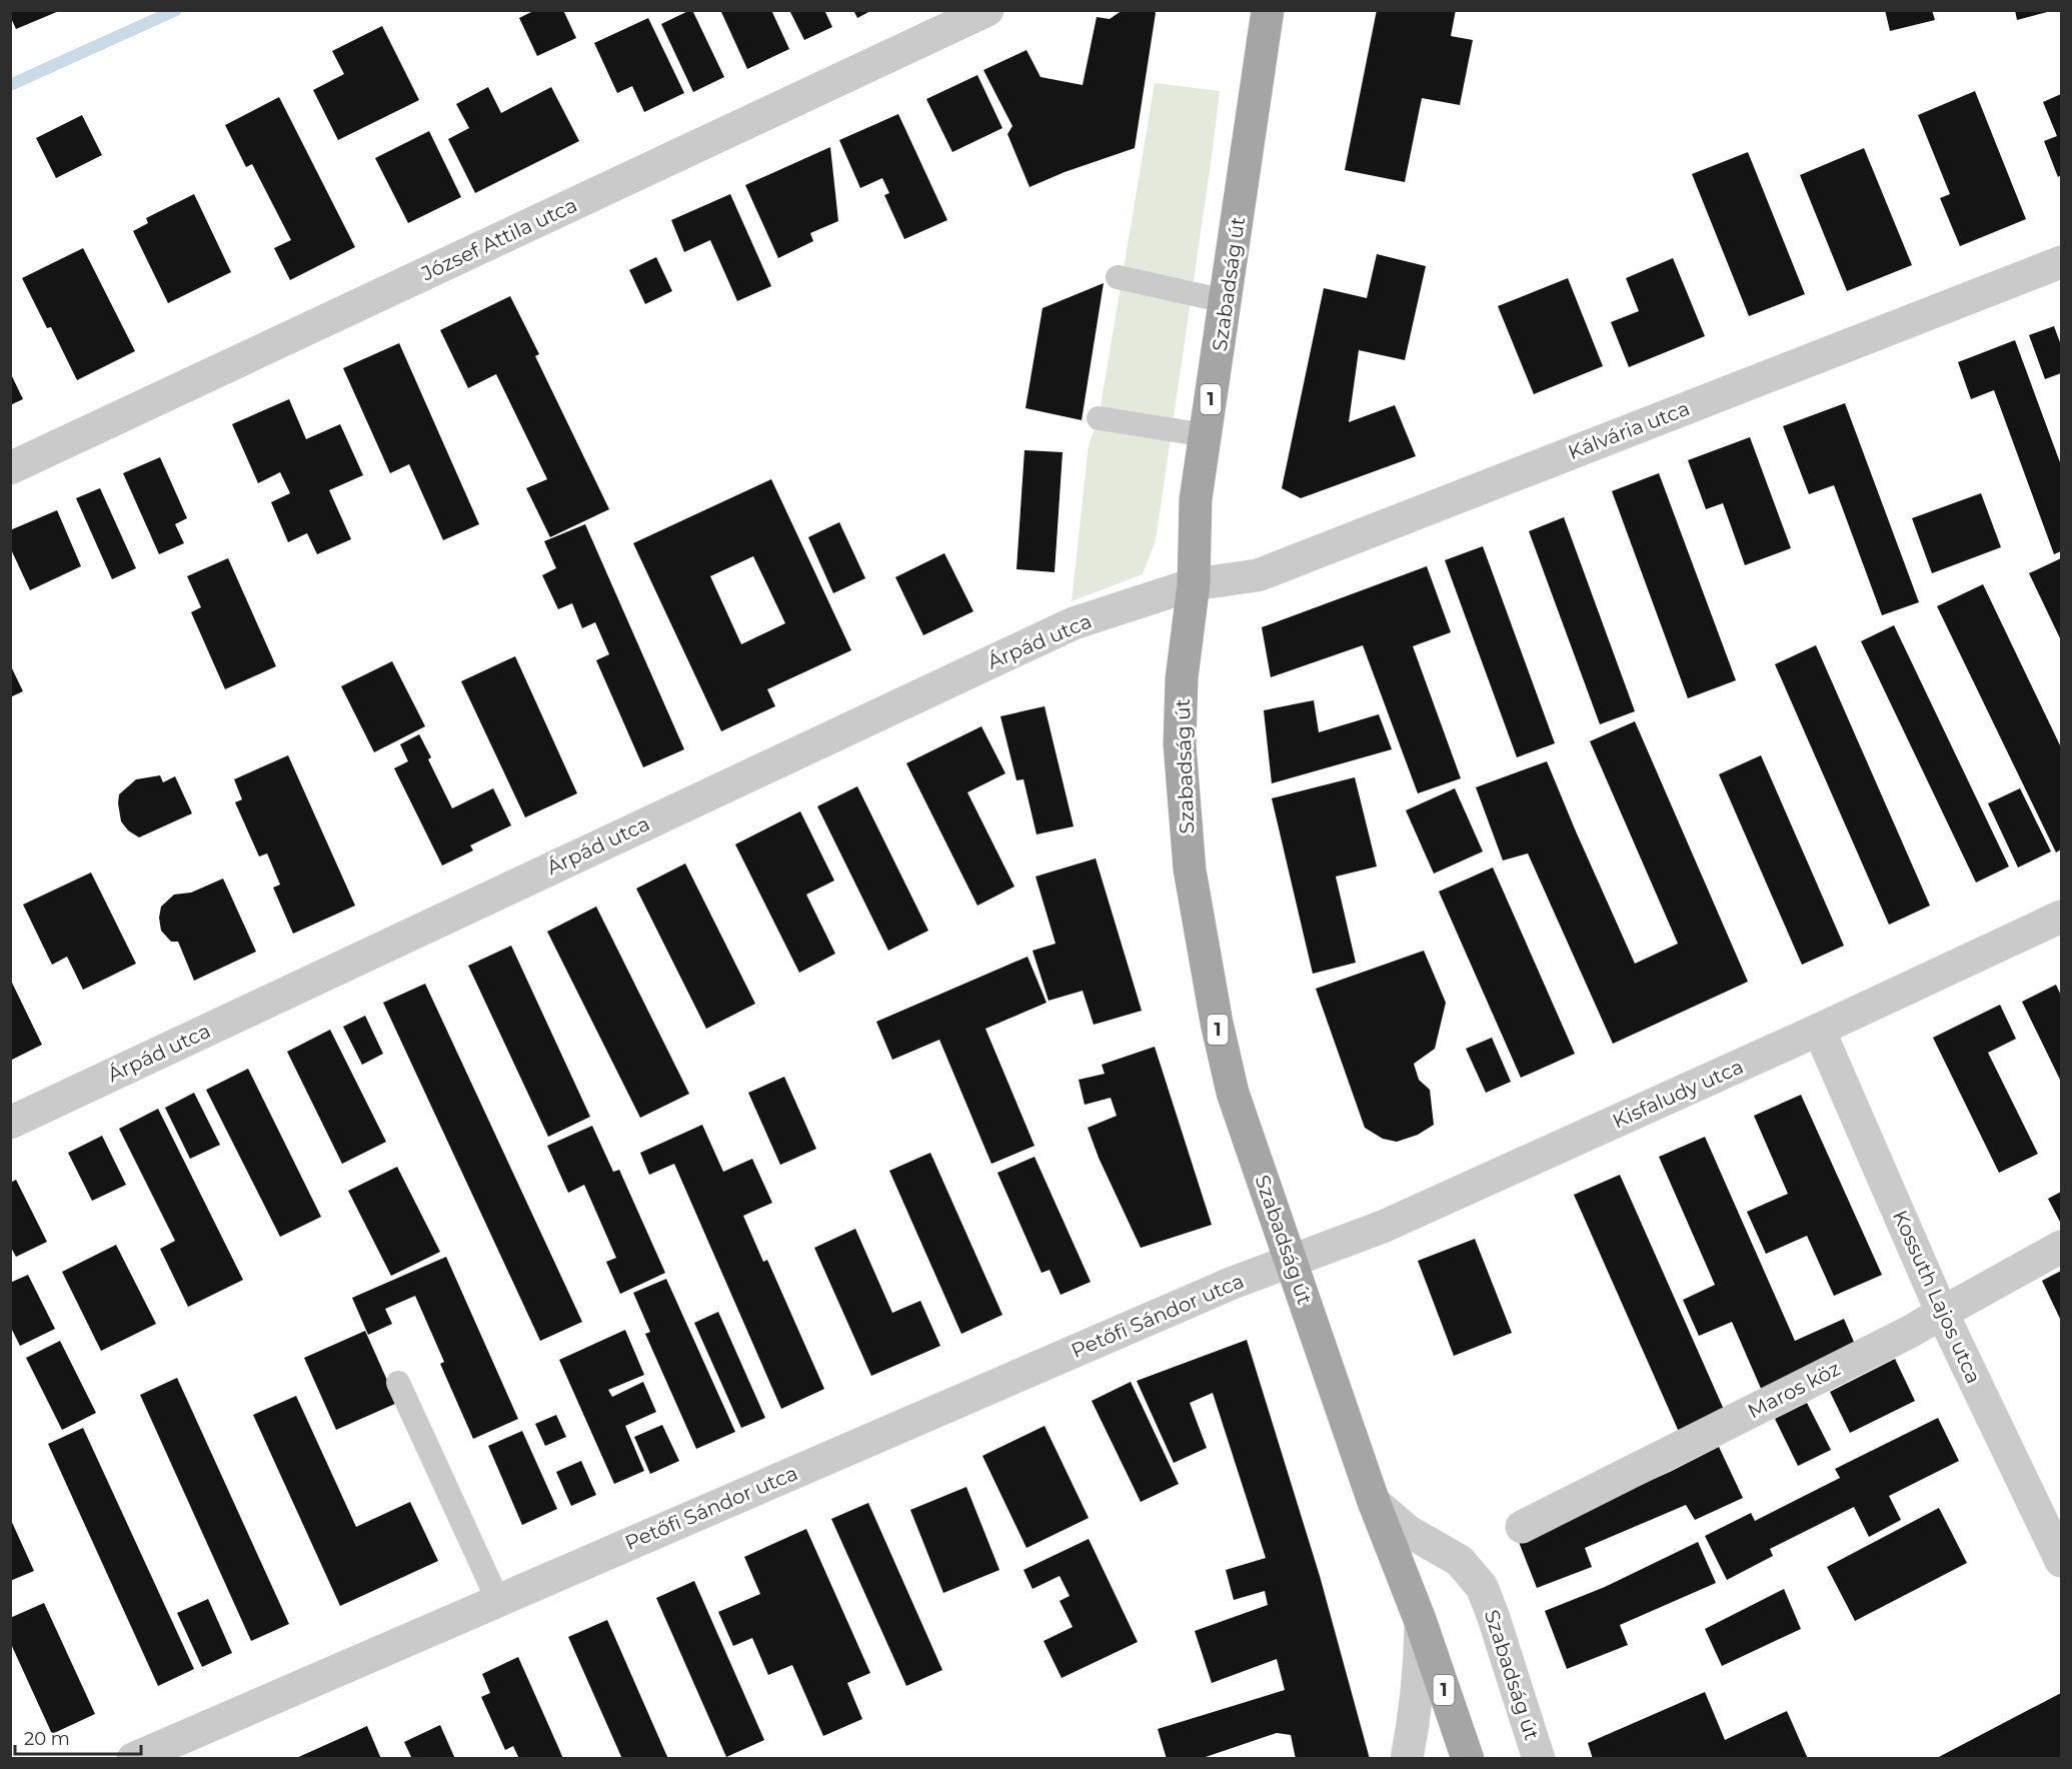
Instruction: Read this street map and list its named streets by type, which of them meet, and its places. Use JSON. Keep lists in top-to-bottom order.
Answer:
{
  "streets": {
    "main road": ["Szabadság út", "1"],
    "street": [
      "József Attila utca",
      "Kálvária utca",
      "Árpád utca",
      "Kisfaludy utca",
      "Kossuth Lajos utca",
      "Petőfi Sándor utca",
      "Maros köz"
    ]
  },
  "crossings": [
    ["Szabadság út", "Kálvária utca"],
    ["Szabadság út", "Árpád utca"],
    ["Szabadság út", "Kisfaludy utca"],
    ["Szabadság út", "Petőfi Sándor utca"],
    ["Kálvária utca", "Árpád utca"],
    ["Kisfaludy utca", "Kossuth Lajos utca"],
    ["Kisfaludy utca", "Petőfi Sándor utca"],
    ["Kossuth Lajos utca", "Maros köz"]
  ],
  "scale_bar": "20 m"
}
